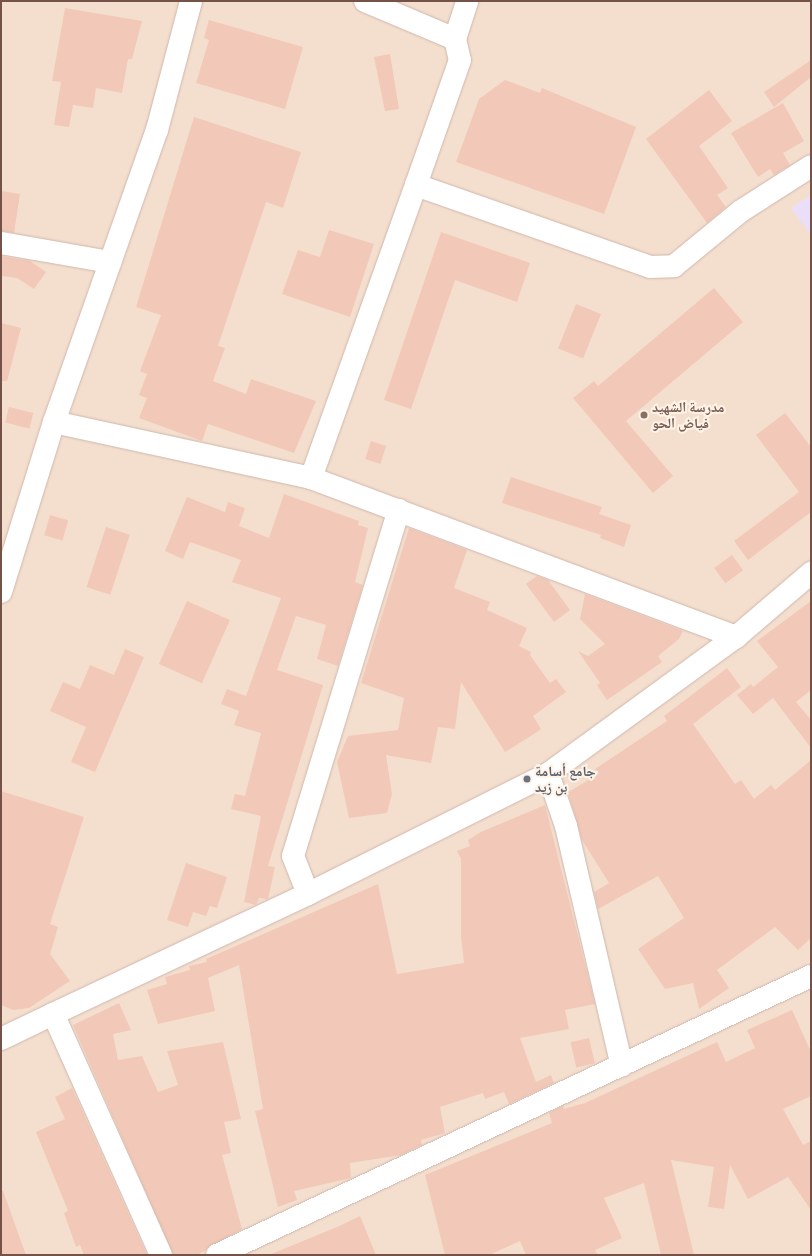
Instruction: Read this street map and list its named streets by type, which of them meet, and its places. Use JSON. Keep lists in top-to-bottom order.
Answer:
{
  "places": ["مدرسة الشهيد فياض الحو", "جامع أسامة بن زيد"]
}
